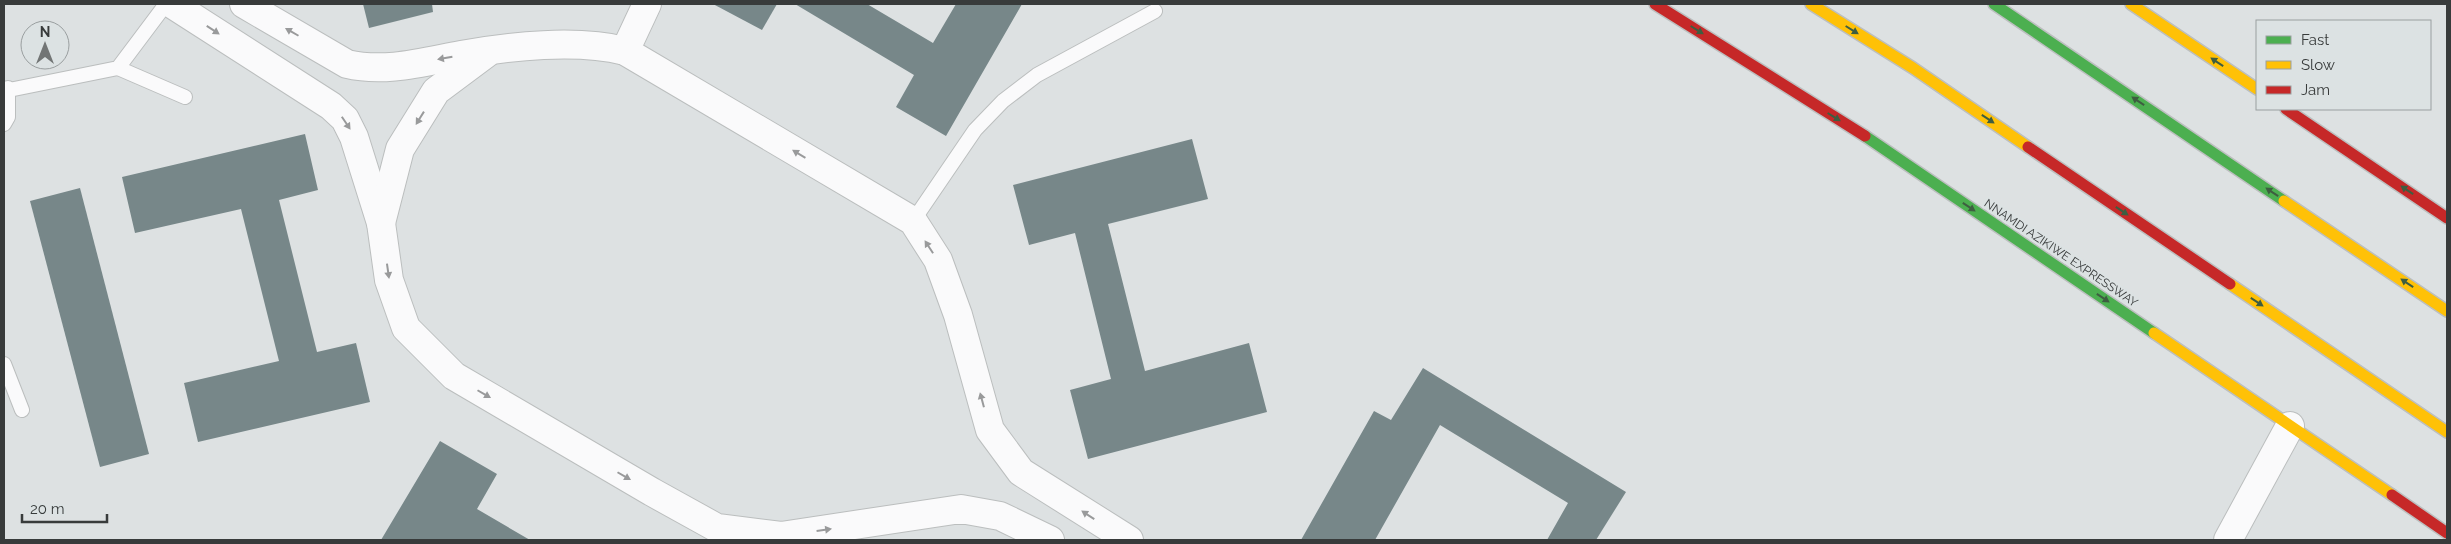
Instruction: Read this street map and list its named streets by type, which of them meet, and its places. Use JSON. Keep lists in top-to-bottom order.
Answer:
{
  "streets": {
    "highway": ["NNAMDI AZIKIWE EXPRESSWAY"]
  },
  "legend": ["Fast", "Slow", "Jam"],
  "scale_bar": "20 m",
  "north": "top"
}
